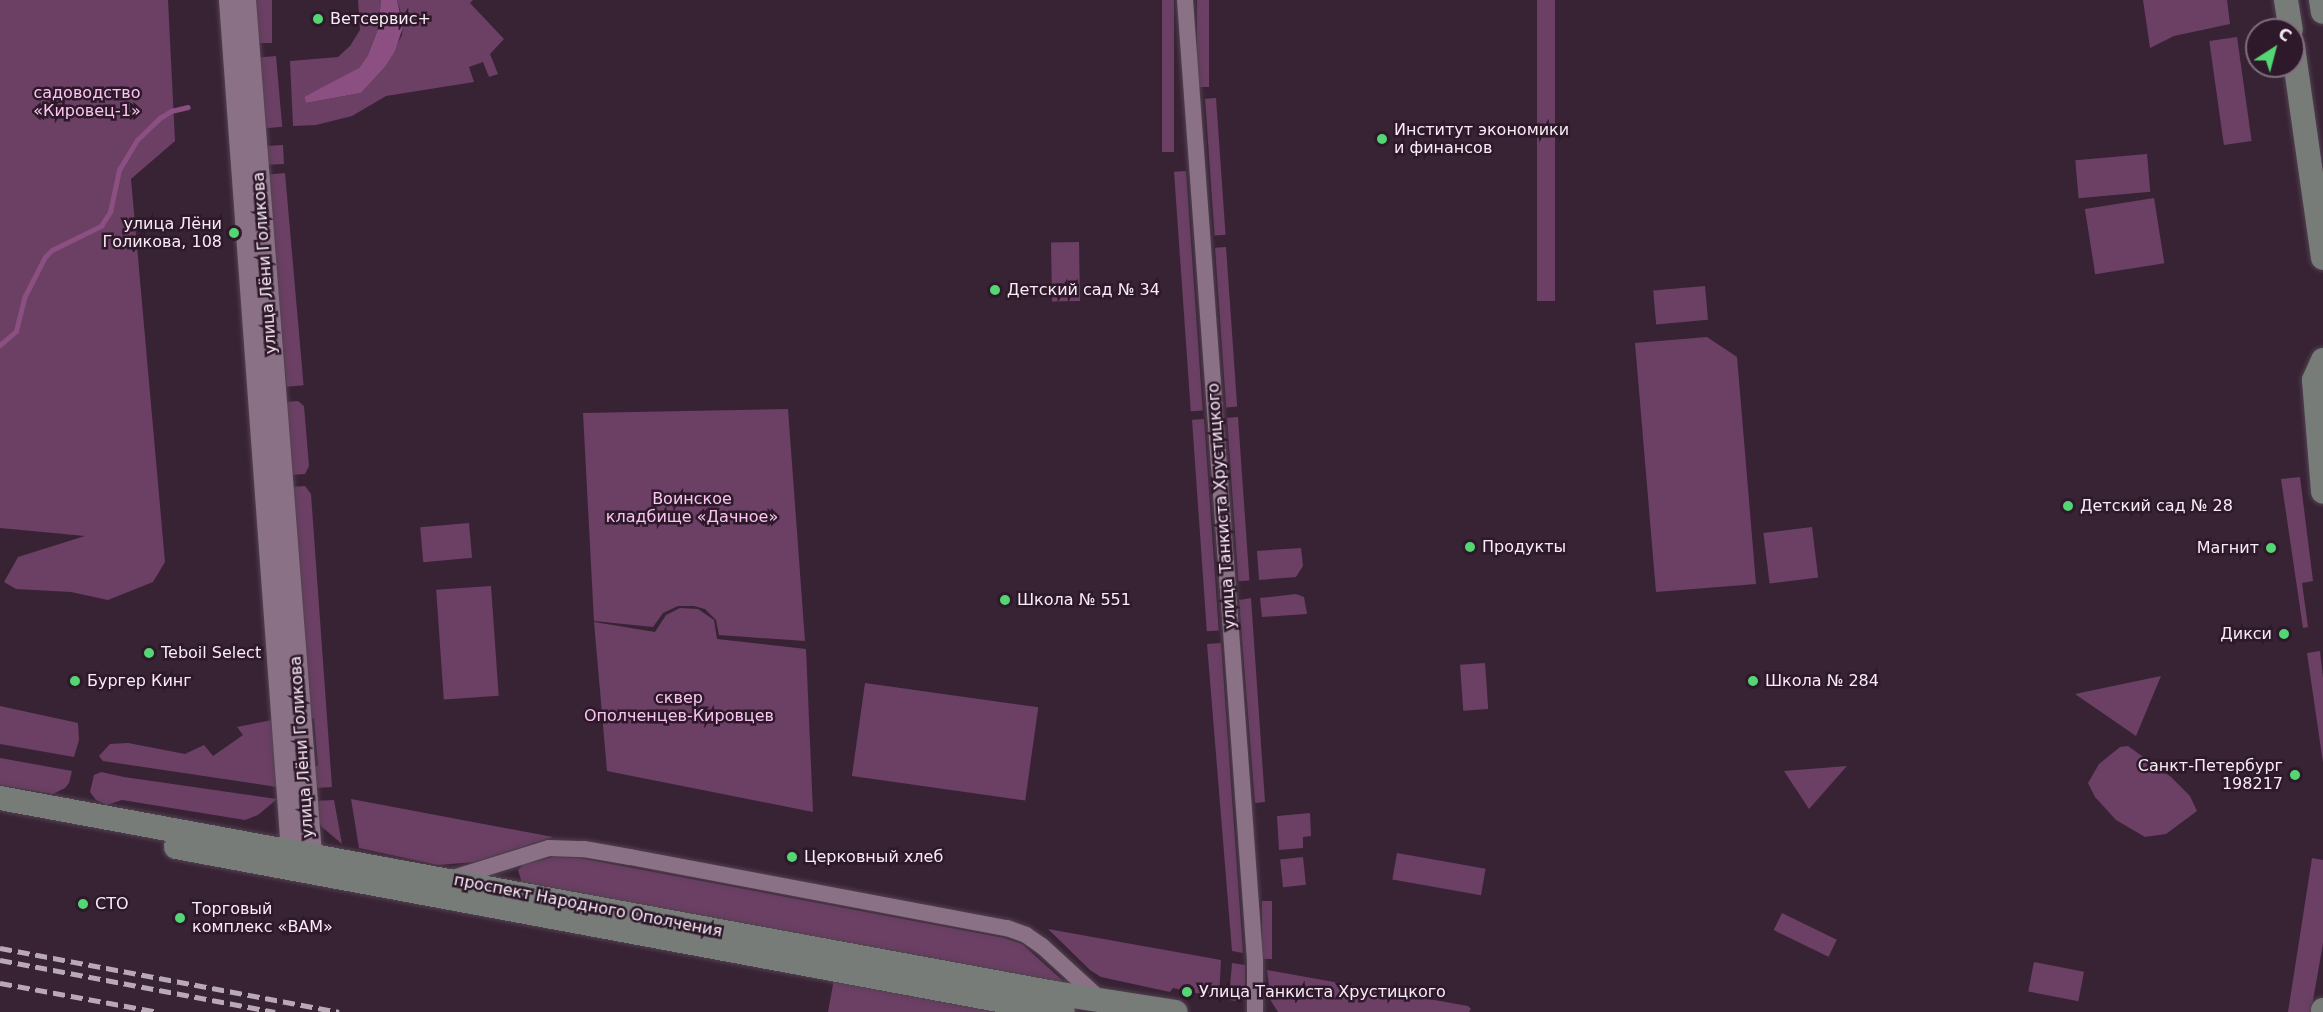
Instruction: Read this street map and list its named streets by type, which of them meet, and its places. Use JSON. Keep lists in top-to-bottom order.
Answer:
{
  "streets": {
    "main road": ["проспект Народного Ополчения"],
    "street": ["улица Лёни Голикова", "улица Танкиста Хрустицкого"]
  },
  "crossings": [
    ["улица Лёни Голикова", "проспект Народного Ополчения"]
  ],
  "parks": ["садоводство «Кировец-1»", "Воинское кладбище «Дачное»", "сквер Ополченцев-Кировцев"],
  "places": [
    "Ветсервис+",
    "Институт экономики и финансов",
    "улица Лёни Голикова, 108",
    "Детский сад № 34",
    "Детский сад № 28",
    "Продукты",
    "Магнит",
    "Школа № 551",
    "Дикси",
    "Teboil Select",
    "Бургер Кинг",
    "Школа № 284",
    "Санкт-Петербург 198217",
    "Церковный хлеб",
    "СТО",
    "Торговый комплекс «ВАМ»",
    "Улица Танкиста Хрустицкого"
  ],
  "north": "top right"
}
